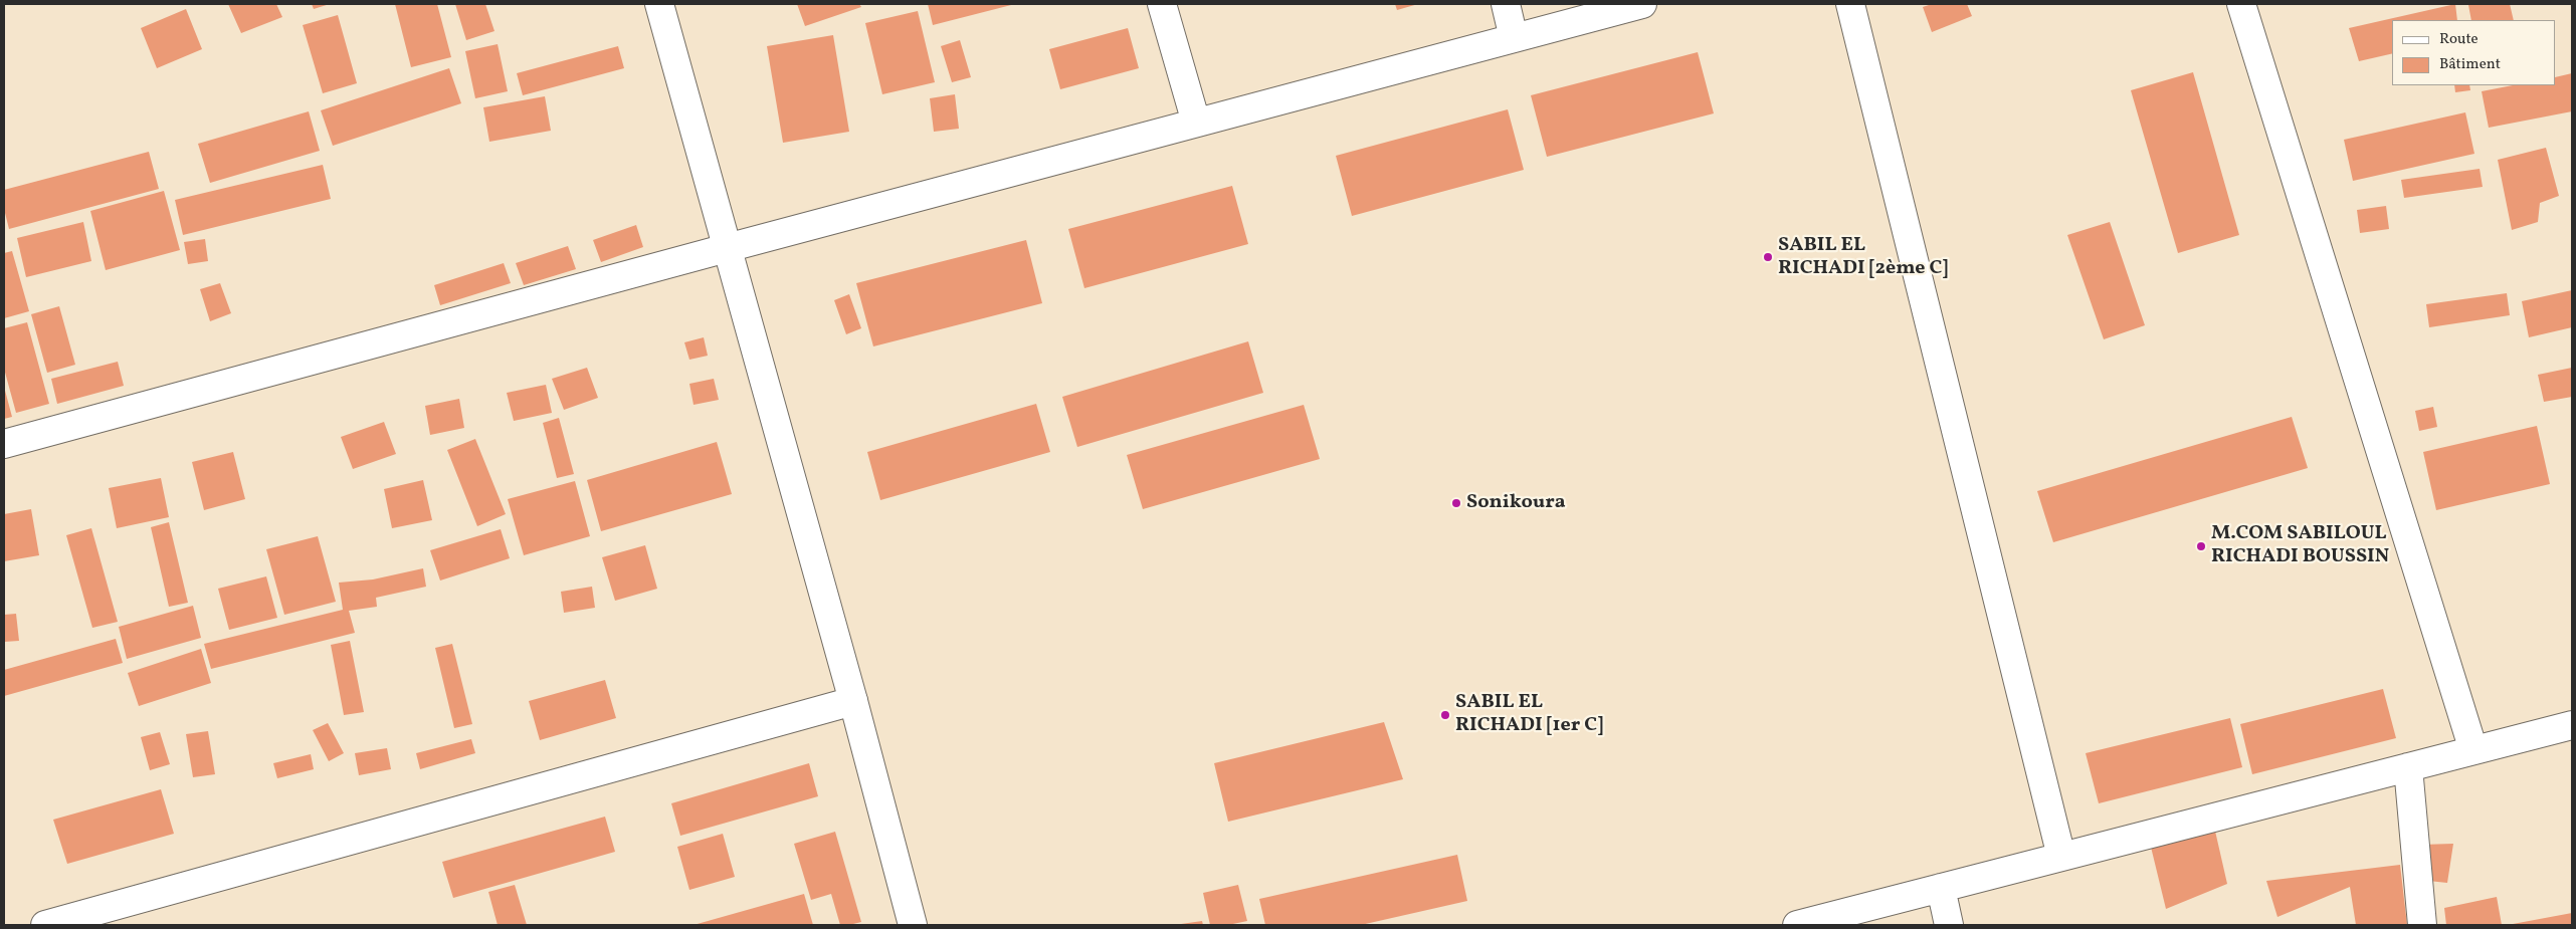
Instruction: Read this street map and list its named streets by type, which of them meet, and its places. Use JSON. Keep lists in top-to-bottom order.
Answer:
{
  "places": [
    "SABIL EL RICHADI [2ème C]",
    "Sonikoura",
    "M.COM SABILOUL RICHADI BOUSSIN",
    "SABIL EL RICHADI [1er C]"
  ],
  "legend": ["Route", "Bâtiment"]
}
